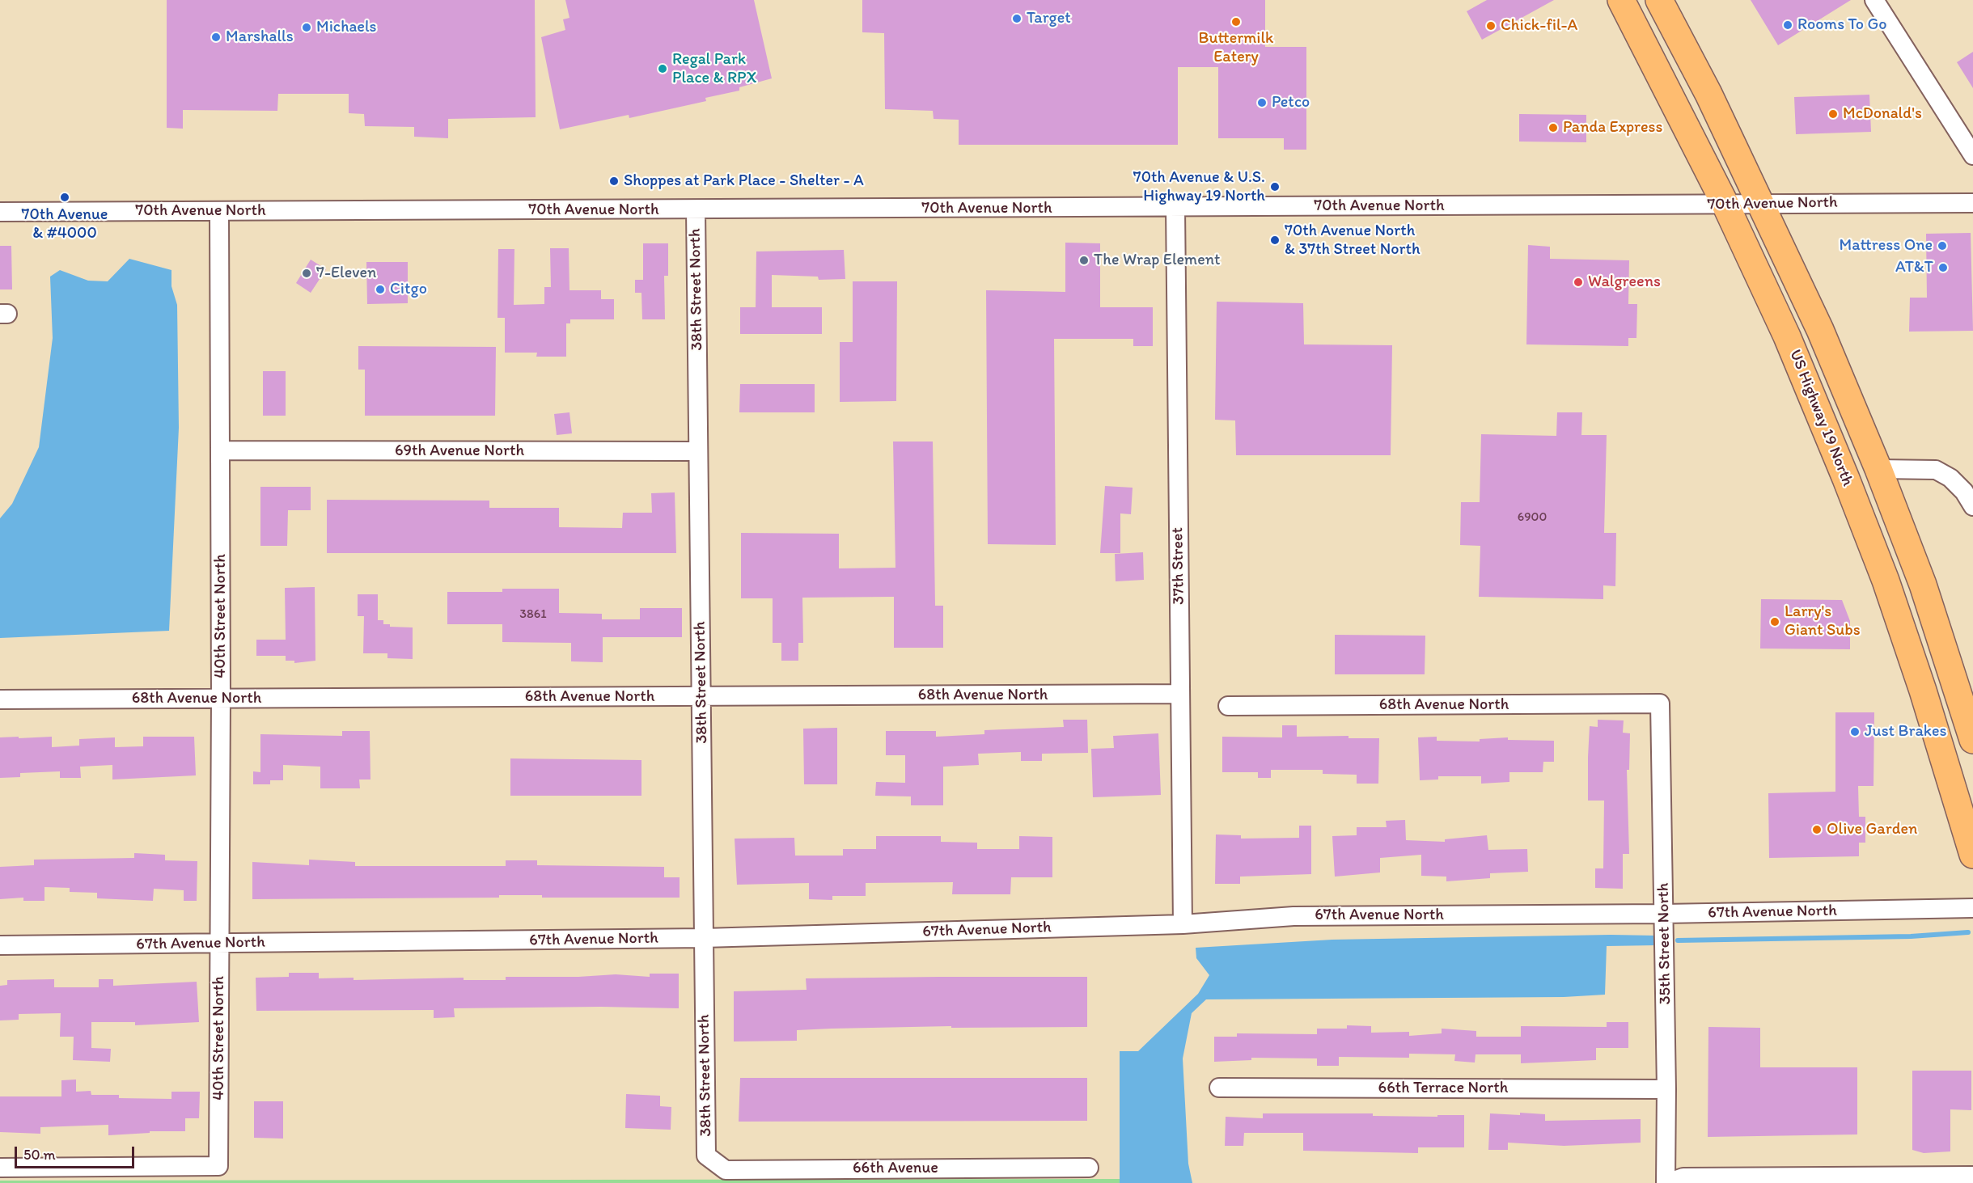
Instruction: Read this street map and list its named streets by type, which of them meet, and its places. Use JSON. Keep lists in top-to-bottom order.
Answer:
{
  "streets": {
    "highway": ["US Highway 19 North"],
    "street": [
      "70th Avenue North",
      "38th Street North",
      "69th Avenue North",
      "37th Street",
      "40th Street North",
      "68th Avenue North",
      "67th Avenue North",
      "35th Street North",
      "66th Terrace North",
      "66th Avenue"
    ]
  },
  "crossings": [
    ["70th Avenue North", "38th Street North"],
    ["70th Avenue North", "US Highway 19 North"],
    ["70th Avenue North", "37th Street"],
    ["70th Avenue North", "40th Street North"],
    ["38th Street North", "69th Avenue North"],
    ["38th Street North", "68th Avenue North"],
    ["38th Street North", "67th Avenue North"],
    ["38th Street North", "66th Avenue"],
    ["69th Avenue North", "40th Street North"],
    ["37th Street", "68th Avenue North"],
    ["37th Street", "67th Avenue North"],
    ["40th Street North", "68th Avenue North"],
    ["40th Street North", "67th Avenue North"],
    ["68th Avenue North", "35th Street North"],
    ["67th Avenue North", "35th Street North"],
    ["35th Street North", "66th Terrace North"]
  ],
  "places": [
    "Target",
    "Buttermilk Eatery",
    "Rooms To Go",
    "Chick-fil-A",
    "Michaels",
    "Marshalls",
    "Regal Park Place & RPX",
    "Petco",
    "McDonald's",
    "Panda Express",
    "Shoppes at Park Place - Shelter - A",
    "70th Avenue & U.S. Highway 19 North",
    "70th Avenue & #4000",
    "70th Avenue North & 37th Street North",
    "Mattress One",
    "The Wrap Element",
    "AT&T",
    "7-Eleven",
    "Walgreens",
    "Citgo",
    "Larry's Giant Subs",
    "Just Brakes",
    "Olive Garden"
  ],
  "house_numbers": ["6900", "3861"],
  "scale_bar": "50 m"
}
